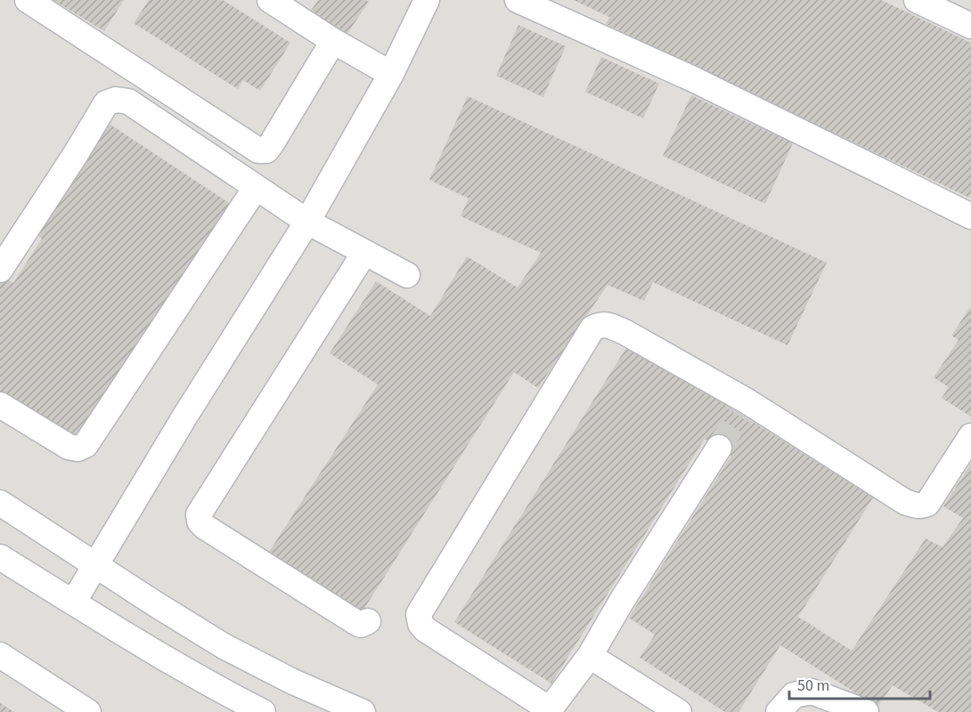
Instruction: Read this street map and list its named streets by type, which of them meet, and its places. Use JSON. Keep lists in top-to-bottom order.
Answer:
{
  "scale_bar": "50 m"
}
